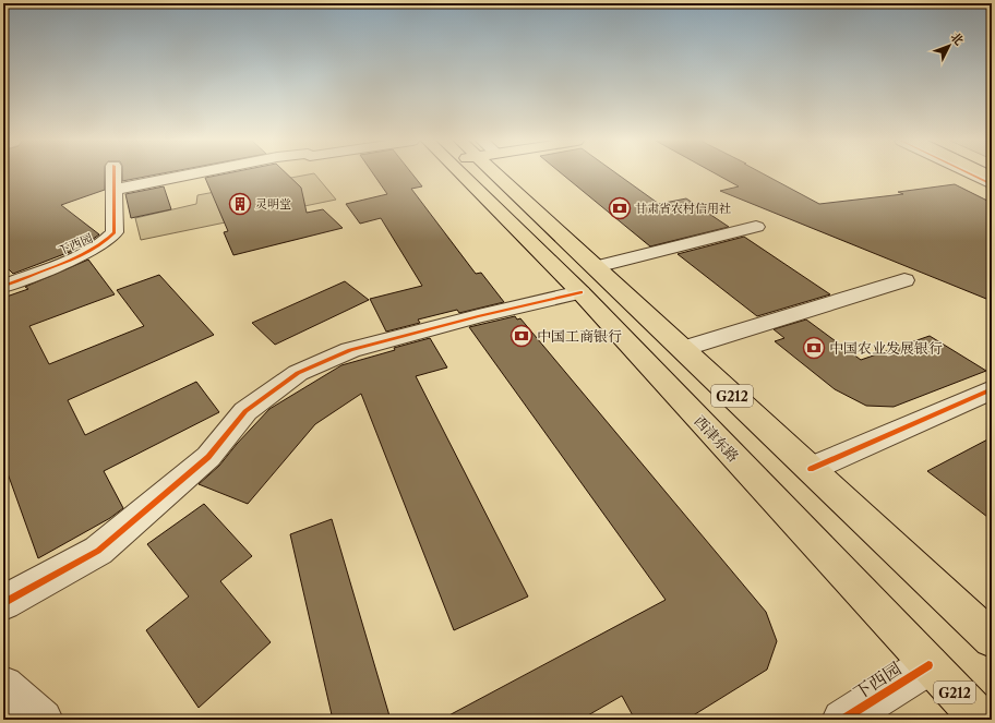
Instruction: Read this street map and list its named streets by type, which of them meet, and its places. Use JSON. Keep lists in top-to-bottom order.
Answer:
{
  "streets": {
    "main road": ["G212", "西津东路"],
    "street": ["下西园"]
  },
  "crossings": [
    ["下西园", "西津东路"]
  ],
  "places": {
    "building": ["灵明堂"],
    "bank": ["甘肃省农村信用社", "中国工商银行", "中国农业发展银行"]
  },
  "north": "top right"
}
